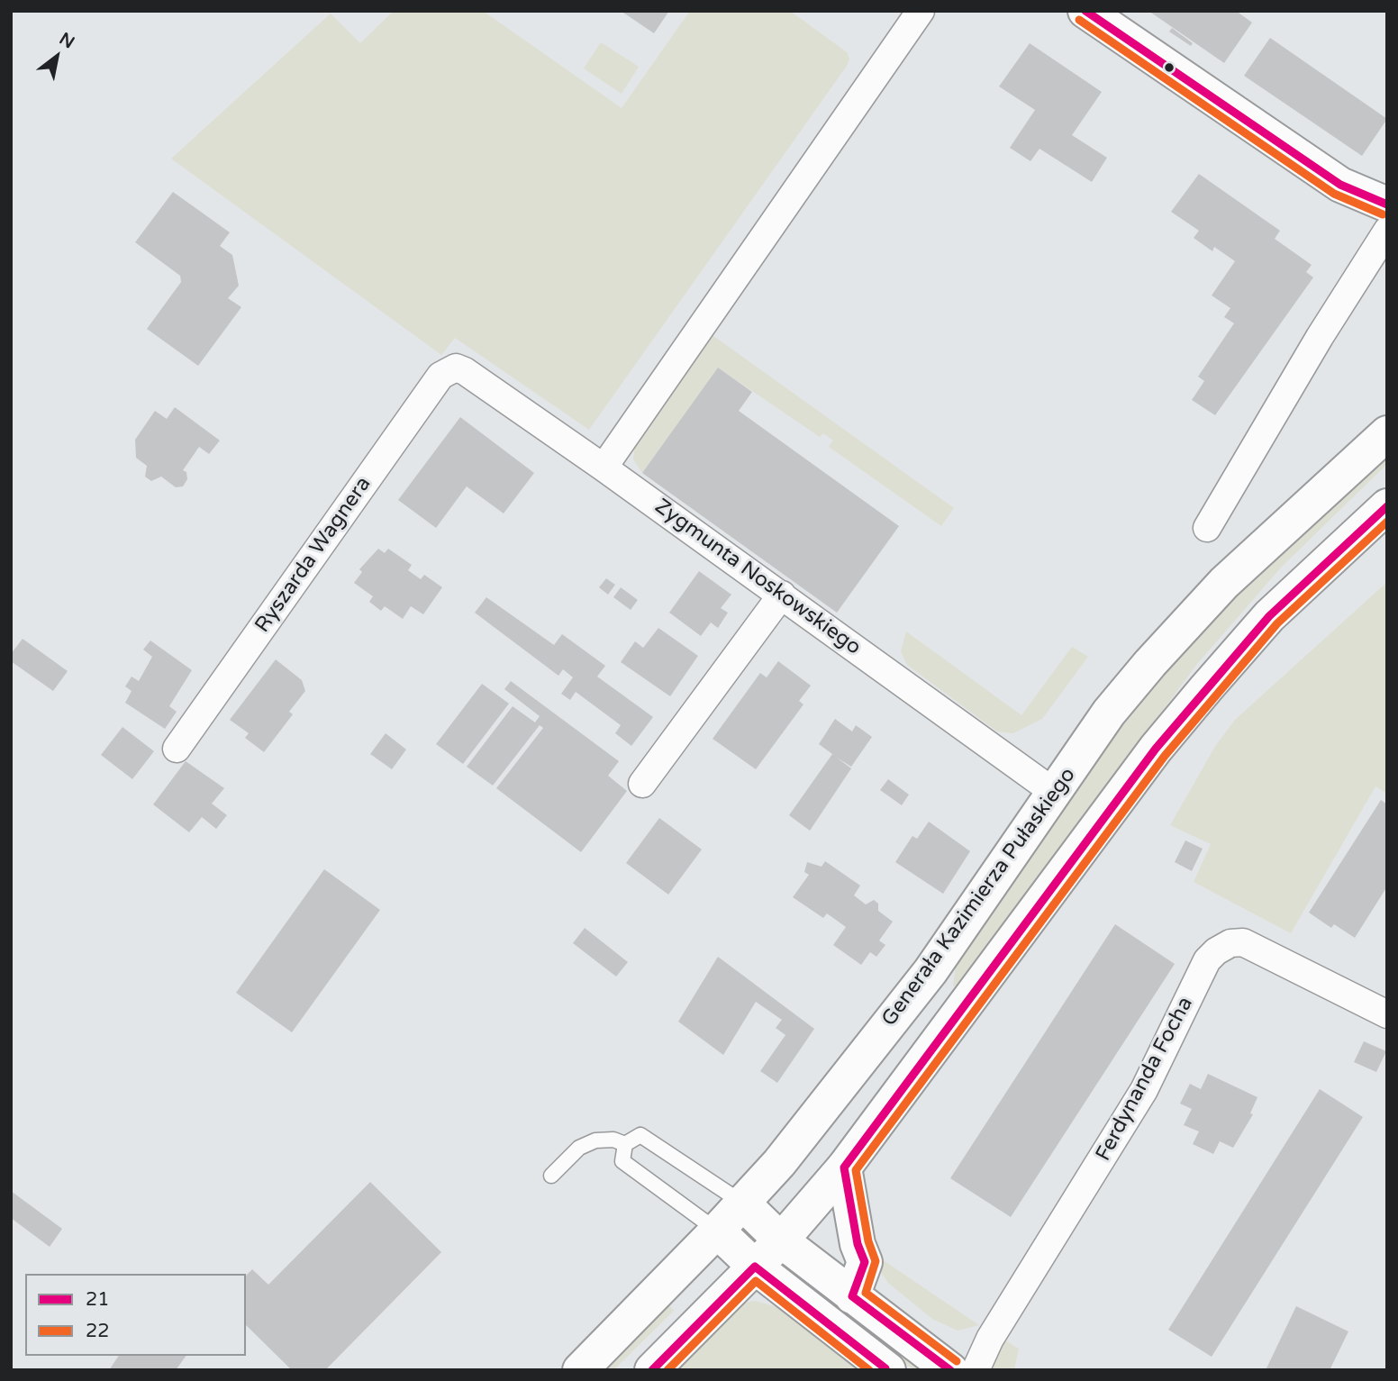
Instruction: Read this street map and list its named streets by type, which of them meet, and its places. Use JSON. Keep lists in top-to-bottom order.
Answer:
{
  "streets": {
    "main road": ["Generała Kazimierza Pułaskiego"],
    "street": ["Ryszarda Wagnera", "Zygmunta Noskowskiego", "Ferdynanda Focha"]
  },
  "crossings": [
    ["Ryszarda Wagnera", "Zygmunta Noskowskiego"],
    ["Zygmunta Noskowskiego", "Generała Kazimierza Pułaskiego"]
  ],
  "lines": ["transit line 21", "transit line 22"],
  "legend": ["21", "22"],
  "north": "top right"
}
